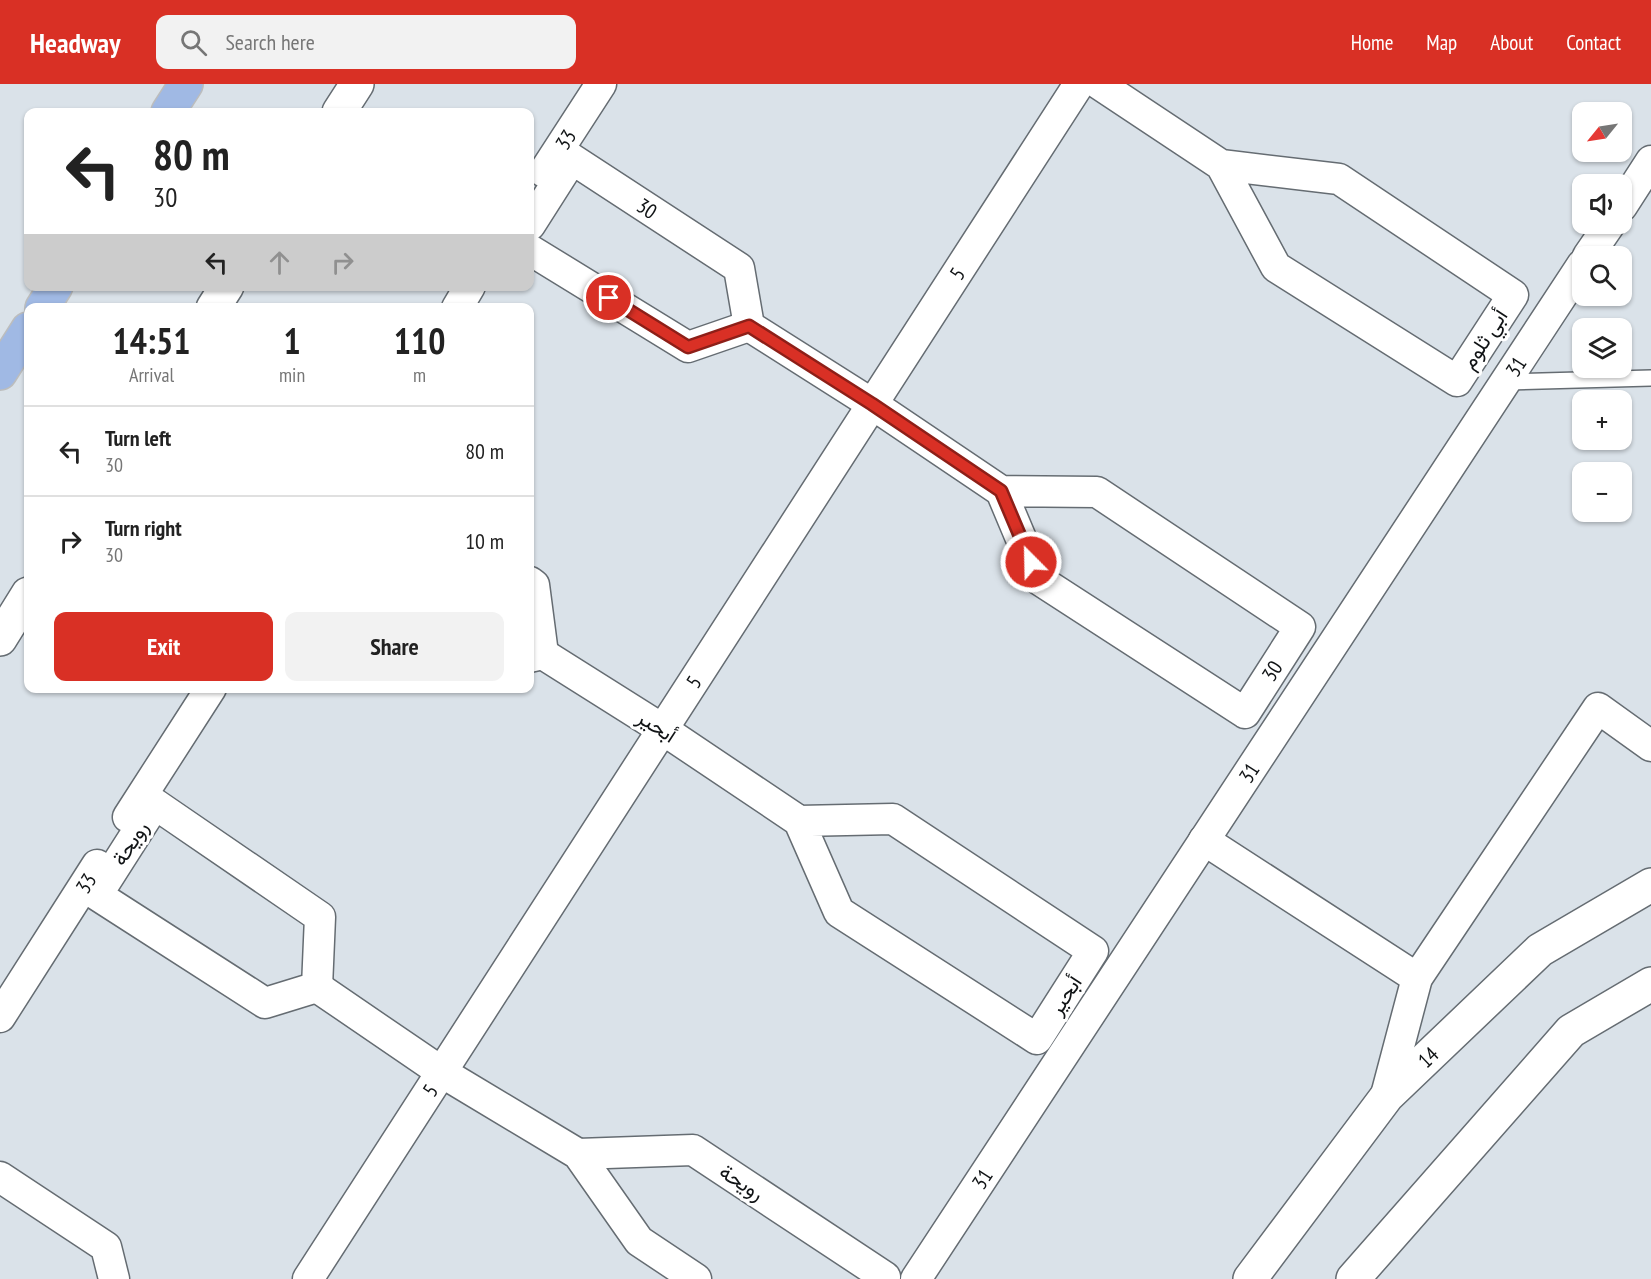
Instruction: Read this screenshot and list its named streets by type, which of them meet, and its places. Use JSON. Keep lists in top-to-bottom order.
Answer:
{
  "streets": {
    "street": [
      "33",
      "30",
      "5",
      "أبي ثلوم",
      "31",
      "أبحير",
      "رويحة",
      "14"
    ]
  },
  "crossings": [
    ["5", "أبحير"]
  ],
  "north": "bottom left",
  "page": {
    "header": "Headway",
    "search": "Search here",
    "nav": [
      "Home",
      "Map",
      "About",
      "Contact"
    ],
    "map_buttons": ["+", "−"],
    "turn": ["80 m", "30"],
    "eta": [
      "14:51",
      "Arrival",
      "1",
      "min",
      "110",
      "m"
    ],
    "list": [
      {
        "name": "Turn left",
        "note": "30",
        "value": "80 m"
      },
      {
        "name": "Turn right",
        "note": "30",
        "value": "10 m"
      }
    ],
    "buttons": ["Exit", "Share"]
  }
}
